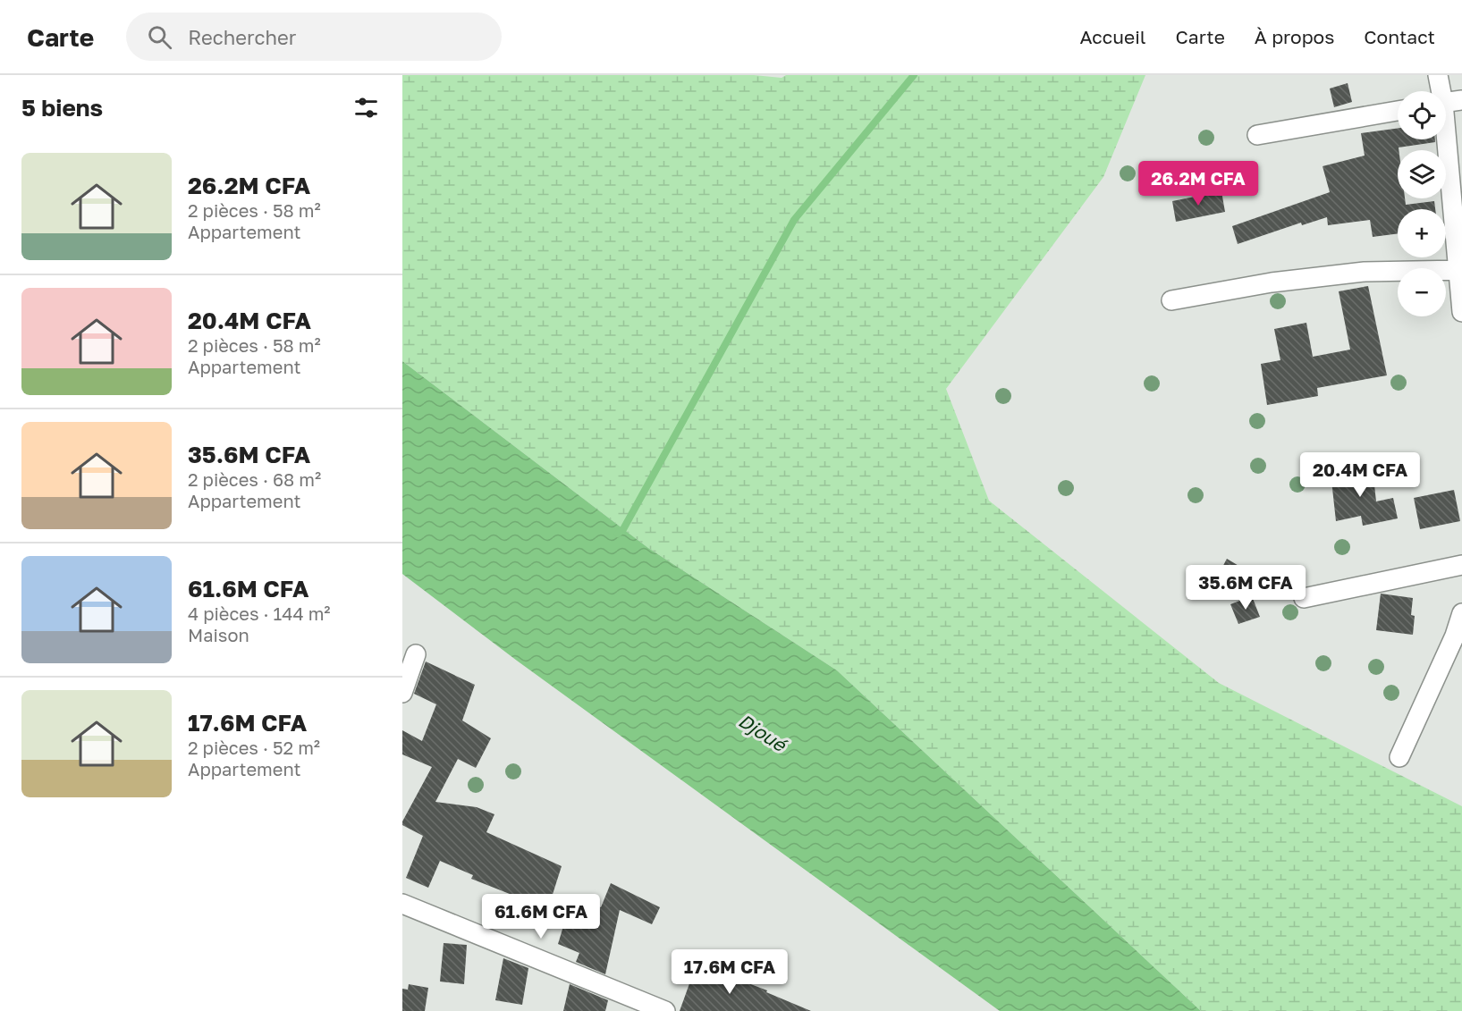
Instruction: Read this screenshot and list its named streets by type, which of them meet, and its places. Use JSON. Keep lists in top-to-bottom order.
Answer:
{
  "water": ["Djoué"],
  "page": {
    "header": "Carte",
    "search": "Rechercher",
    "nav": [
      "Accueil",
      "Carte",
      "À propos",
      "Contact"
    ],
    "heading": "5 biens",
    "map_buttons": ["+", "−"],
    "list": [
      {
        "name": "26.2M CFA",
        "note": "2 pièces · 58 m² · Appartement"
      },
      {
        "name": "20.4M CFA",
        "note": "2 pièces · 58 m² · Appartement"
      },
      {
        "name": "35.6M CFA",
        "note": "2 pièces · 68 m² · Appartement"
      },
      {
        "name": "61.6M CFA",
        "note": "4 pièces · 144 m² · Maison"
      },
      {
        "name": "17.6M CFA",
        "note": "2 pièces · 52 m² · Appartement"
      }
    ],
    "price": [
      "26.2M CFA",
      "20.4M CFA",
      "35.6M CFA",
      "61.6M CFA",
      "17.6M CFA"
    ]
  }
}
